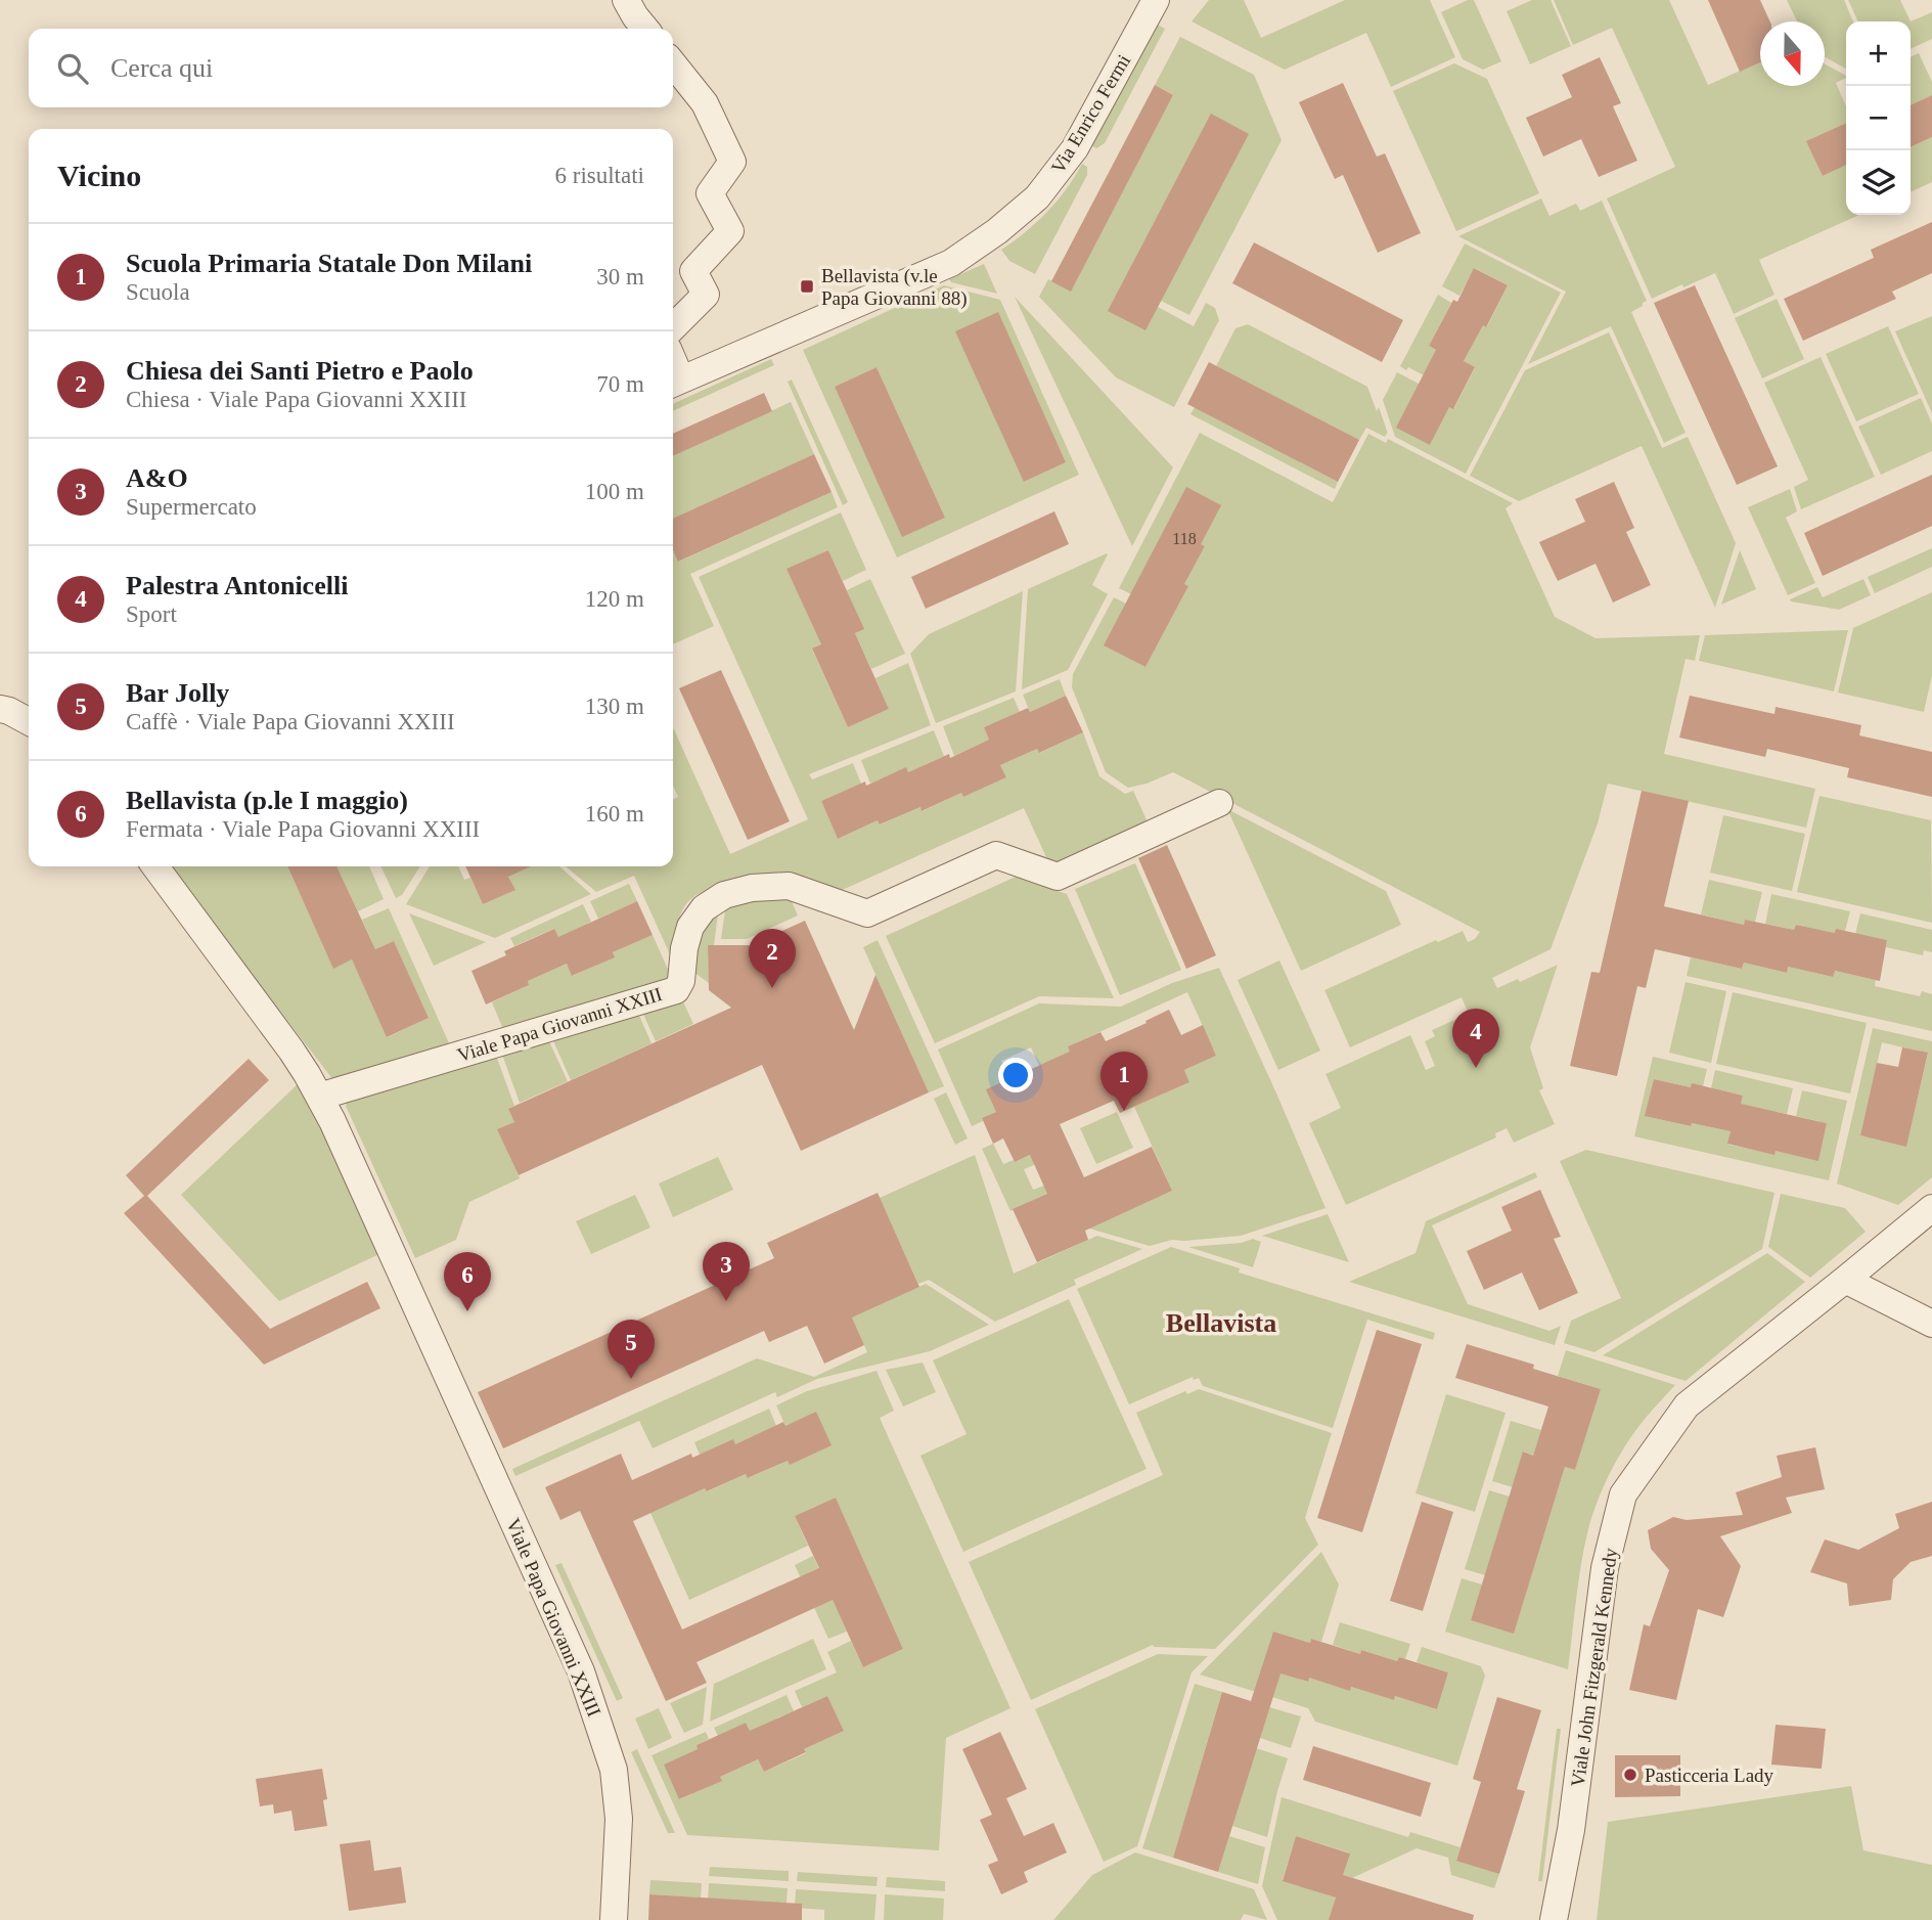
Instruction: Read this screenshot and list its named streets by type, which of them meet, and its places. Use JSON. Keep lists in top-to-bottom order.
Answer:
{
  "streets": {
    "street": ["Via Enrico Fermi", "Viale Papa Giovanni XXIII", "Viale John Fitzgerald Kennedy"]
  },
  "districts": ["Bellavista"],
  "places": {
    "transit": ["Bellavista (v.le Papa Giovanni 88)"],
    "other": ["Pasticceria Lady"]
  },
  "house_numbers": ["118"],
  "north": "bottom",
  "page": {
    "map_buttons": ["+", "−"],
    "search": "Cerca qui",
    "heading": ["Vicino", "6 risultati"],
    "list": [
      {
        "mark": "1",
        "name": "Scuola Primaria Statale Don Milani",
        "note": "Scuola",
        "value": "30 m"
      },
      {
        "mark": "2",
        "name": "Chiesa dei Santi Pietro e Paolo",
        "note": "Chiesa · Viale Papa Giovanni XXIII",
        "value": "70 m"
      },
      {
        "mark": "3",
        "name": "A&O",
        "note": "Supermercato",
        "value": "100 m"
      },
      {
        "mark": "4",
        "name": "Palestra Antonicelli",
        "note": "Sport",
        "value": "120 m"
      },
      {
        "mark": "5",
        "name": "Bar Jolly",
        "note": "Caffè · Viale Papa Giovanni XXIII",
        "value": "130 m"
      },
      {
        "mark": "6",
        "name": "Bellavista (p.le I maggio)",
        "note": "Fermata · Viale Papa Giovanni XXIII",
        "value": "160 m"
      }
    ],
    "pins": [
      "2",
      "4",
      "1",
      "3",
      "6",
      "5"
    ]
  }
}
